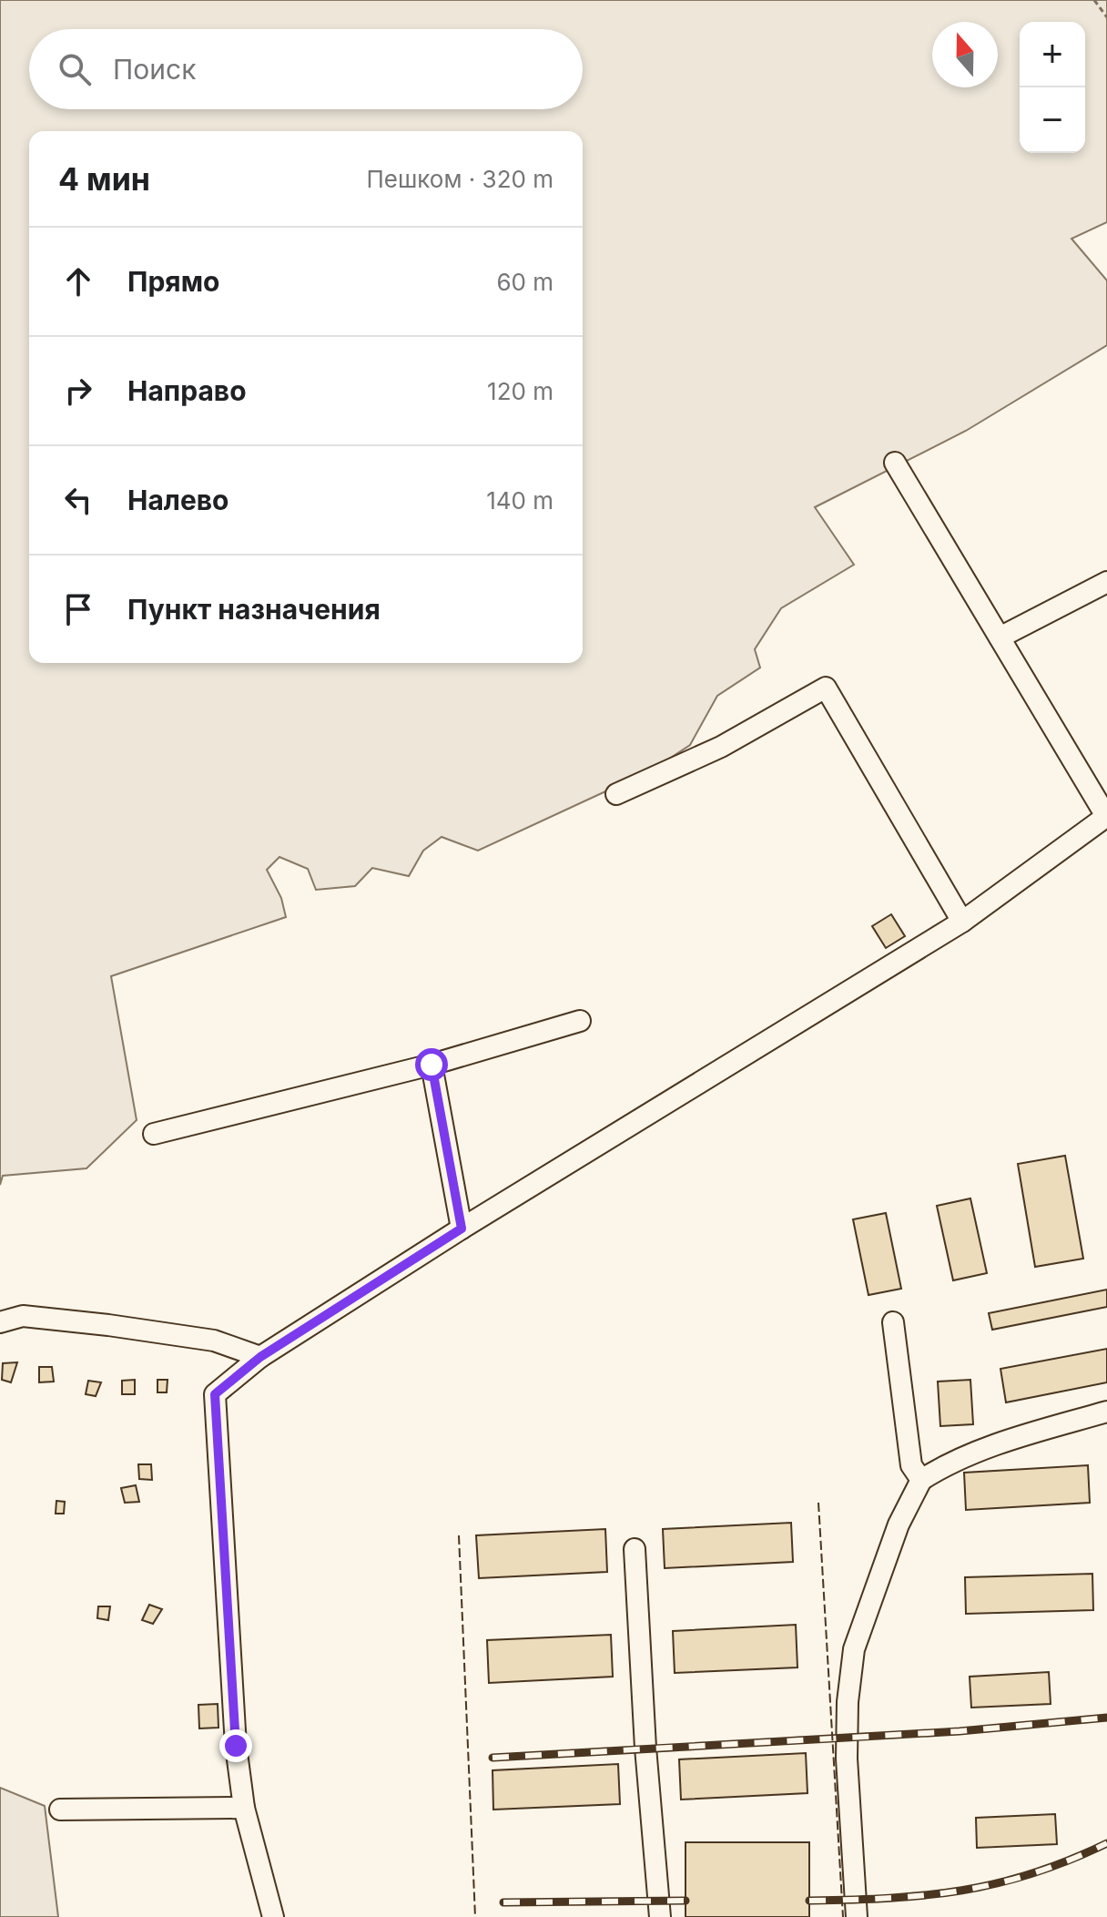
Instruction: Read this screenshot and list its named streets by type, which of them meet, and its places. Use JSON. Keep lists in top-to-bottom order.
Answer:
{
  "north": "top",
  "page": {
    "map_buttons": ["+", "−"],
    "search": "Поиск",
    "heading": ["4 мин", "Пешком · 320 m"],
    "list": [
      ["Прямо", "60 m"],
      ["Направо", "120 m"],
      ["Налево", "140 m"],
      "Пункт назначения"
    ]
  }
}
